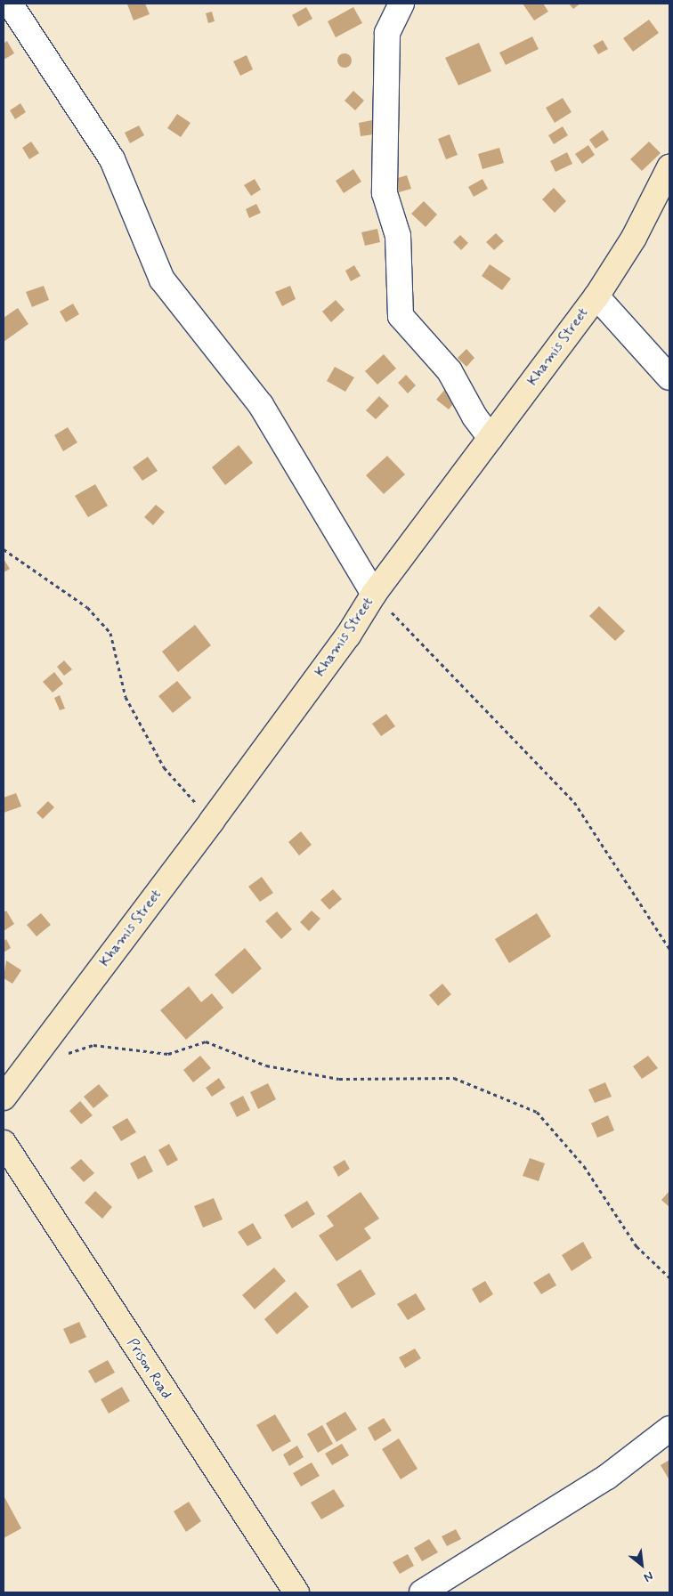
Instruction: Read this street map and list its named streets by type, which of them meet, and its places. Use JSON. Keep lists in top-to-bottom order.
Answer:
{
  "streets": {
    "street": ["Khamis Street", "Prison Road"]
  },
  "north": "bottom right"
}
